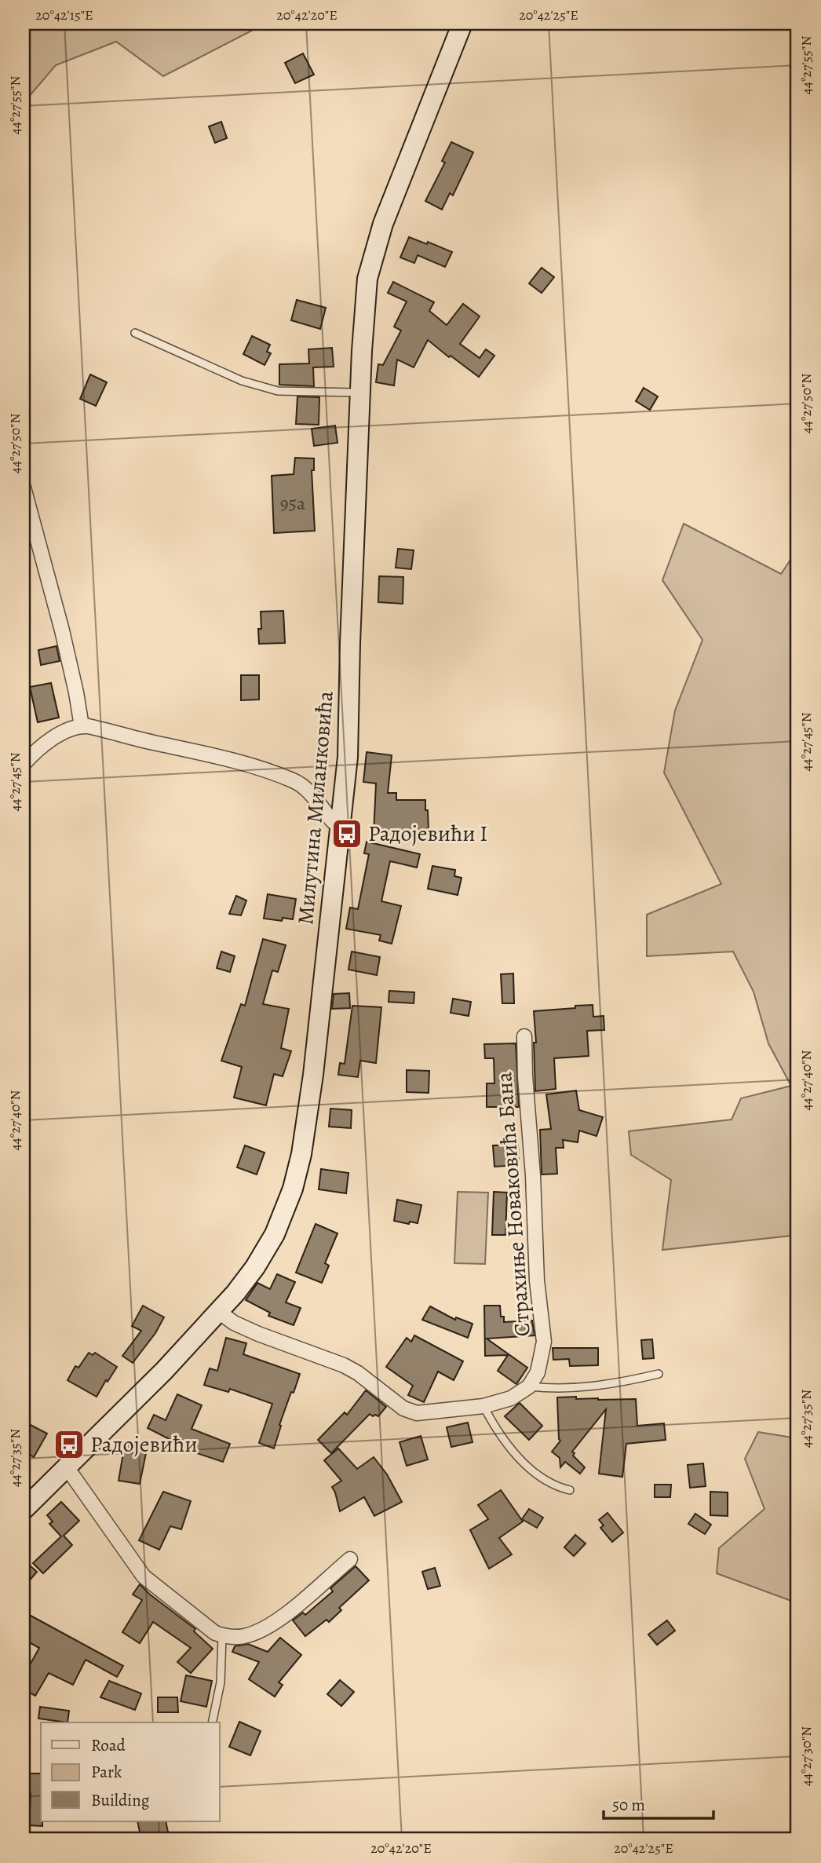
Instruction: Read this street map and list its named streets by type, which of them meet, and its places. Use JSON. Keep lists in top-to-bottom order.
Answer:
{
  "streets": {
    "main road": ["Милутина Миланковића"],
    "street": ["Страхиње Новаковића Бана"]
  },
  "places": {
    "bus stop": ["Радојевићи I", "Радојевићи"]
  },
  "house_numbers": ["95a"],
  "legend": ["Road", "Park", "Building"],
  "scale_bar": "50 m",
  "coordinates": [
    "20°42'15\"E",
    "20°42'20\"E",
    "20°42'25\"E",
    "44°27'55\"N",
    "44°27'50\"N",
    "44°27'45\"N",
    "44°27'40\"N",
    "44°27'35\"N",
    "44°27'30\"N"
  ]
}
